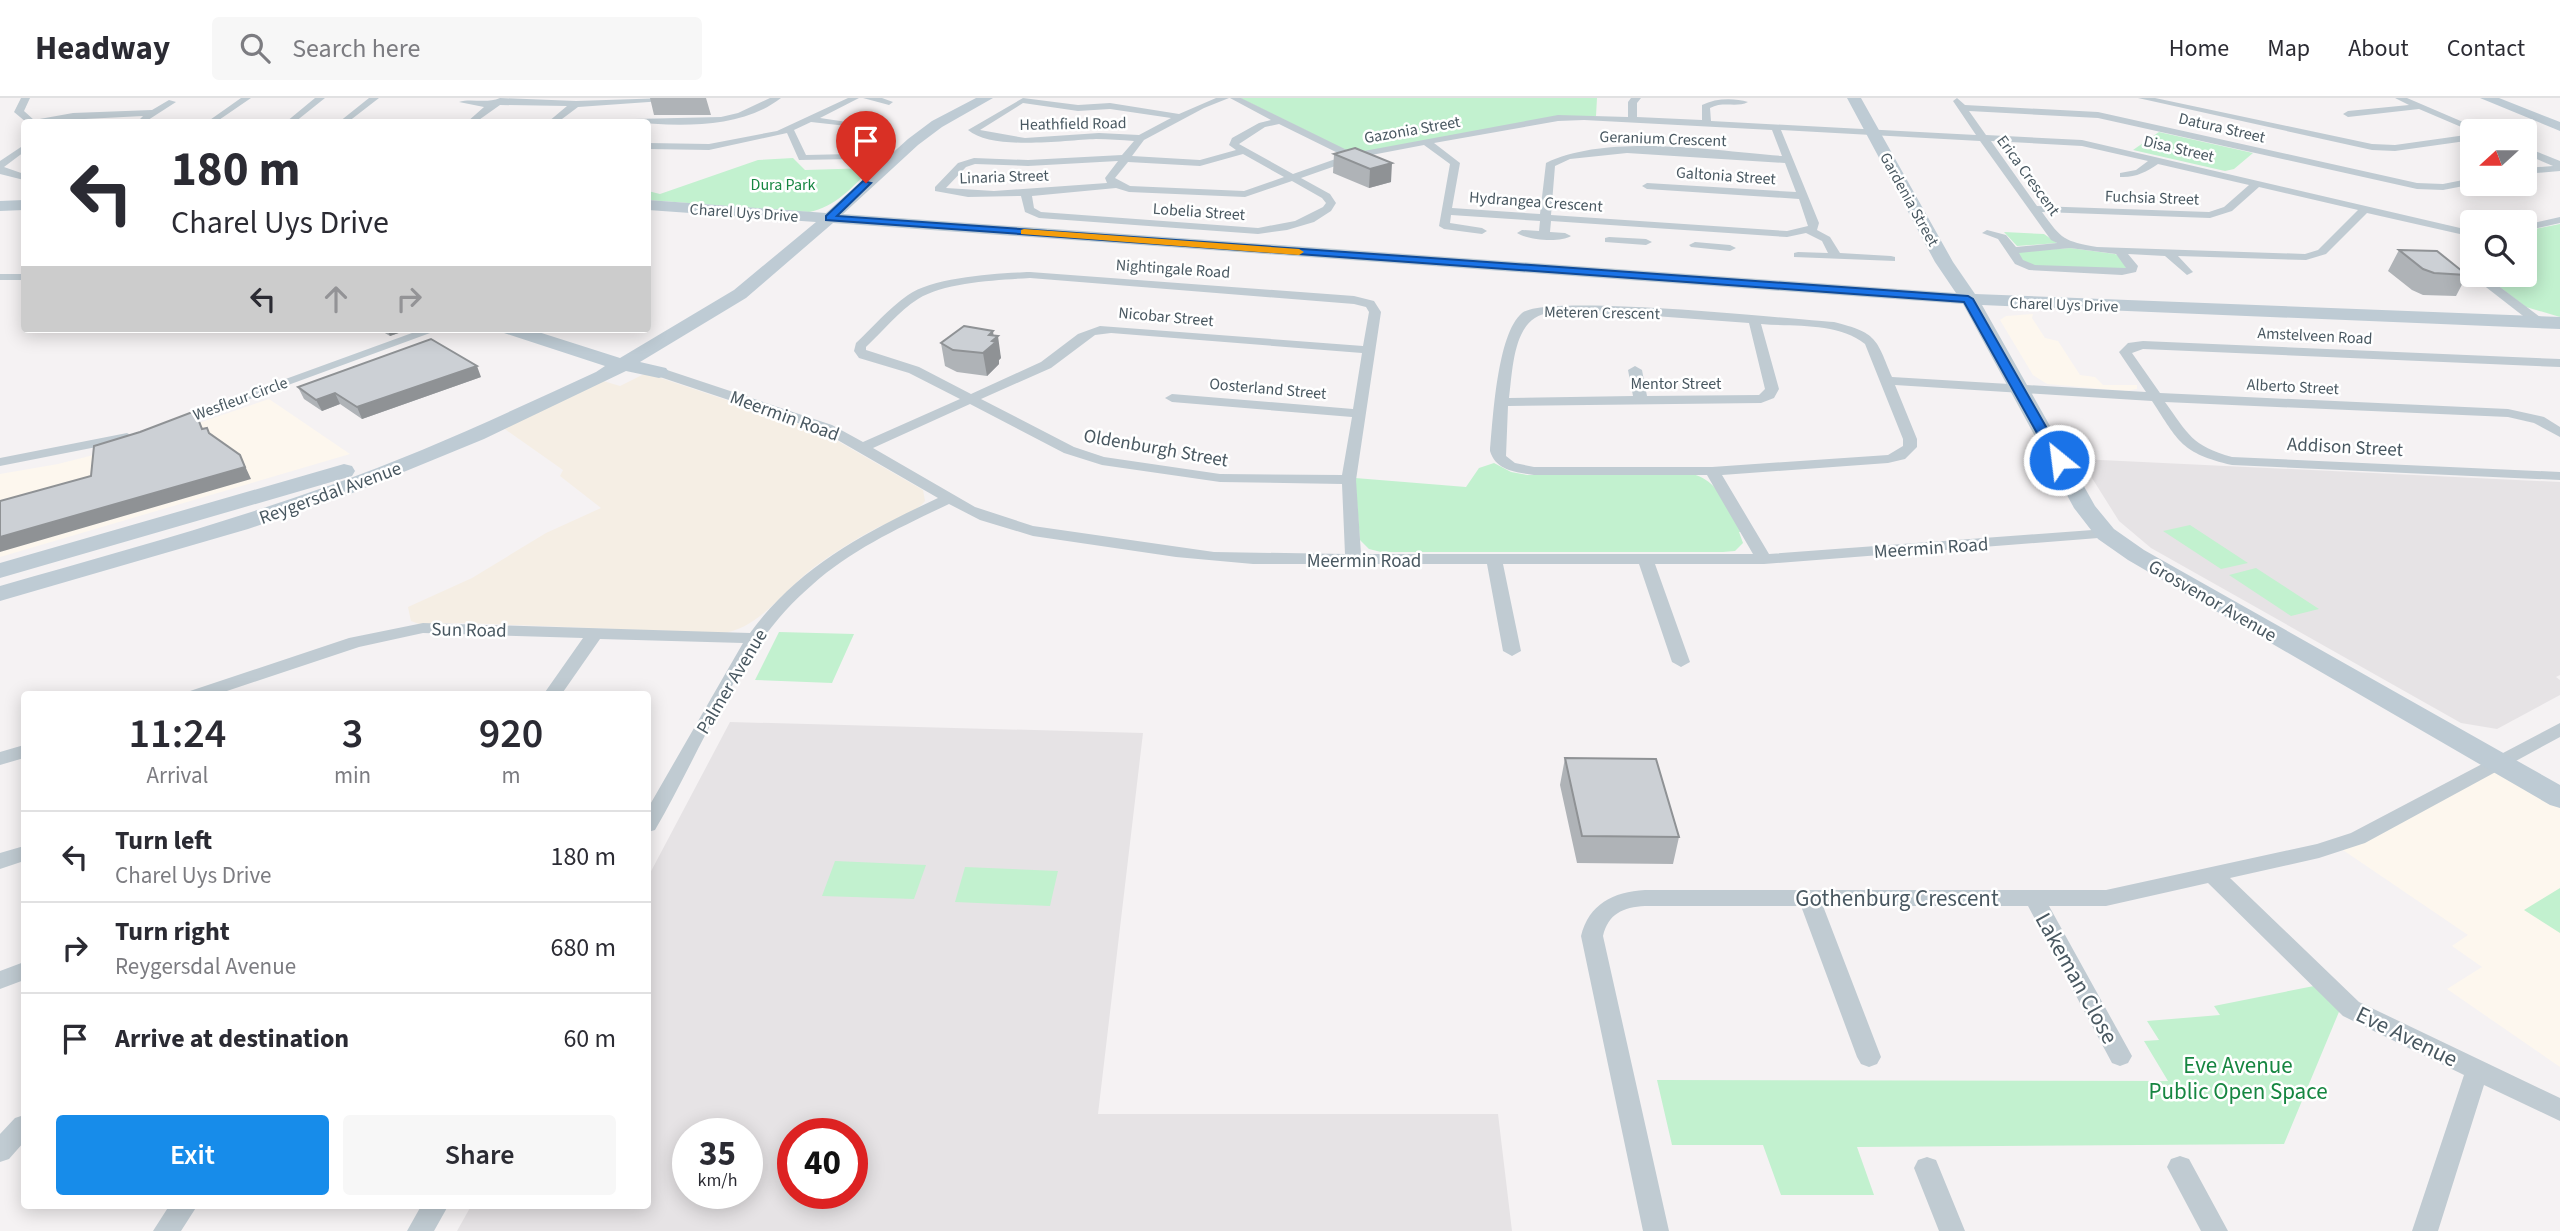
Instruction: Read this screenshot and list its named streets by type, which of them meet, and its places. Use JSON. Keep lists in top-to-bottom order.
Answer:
{
  "streets": {
    "main road": [
      "Charel Uys Drive",
      "Meermin Road",
      "Reygersdal Avenue",
      "Grosvenor Avenue"
    ],
    "street": [
      "Heathfield Road",
      "Datura Street",
      "Gazonia Street",
      "Geranium Crescent",
      "Disa Street",
      "Galtonia Street",
      "Erica Crescent",
      "Linaria Street",
      "Fuchsia Street",
      "Gardenia Street",
      "Hydrangea Crescent",
      "Lobelia Street",
      "Nightingale Road",
      "Meteren Crescent",
      "Nicobar Street",
      "Amstelveen Road",
      "Mentor Street",
      "Alberto Street",
      "Oosterland Street",
      "Wesfleur Circle",
      "Addison Street",
      "Oldenburgh Street",
      "Sun Road",
      "Palmer Avenue",
      "Gothenburg Crescent",
      "Lakeman Close",
      "Eve Avenue"
    ]
  },
  "crossings": [
    ["Datura Street", "Erica Crescent"],
    ["Gazonia Street", "Disa Street"],
    ["Gazonia Street", "Linaria Street"],
    ["Gazonia Street", "Gardenia Street"],
    ["Gazonia Street", "Hydrangea Crescent"],
    ["Gazonia Street", "Lobelia Street"],
    ["Geranium Crescent", "Hydrangea Crescent"],
    ["Disa Street", "Erica Crescent"],
    ["Disa Street", "Fuchsia Street"],
    ["Disa Street", "Gardenia Street"],
    ["Erica Crescent", "Fuchsia Street"],
    ["Linaria Street", "Lobelia Street"],
    ["Gardenia Street", "Charel Uys Drive"],
    ["Gardenia Street", "Grosvenor Avenue"],
    ["Charel Uys Drive", "Reygersdal Avenue"],
    ["Charel Uys Drive", "Grosvenor Avenue"],
    ["Nightingale Road", "Nicobar Street"],
    ["Nightingale Road", "Oosterland Street"],
    ["Nightingale Road", "Meermin Road"],
    ["Nightingale Road", "Oldenburgh Street"],
    ["Meteren Crescent", "Mentor Street"],
    ["Nicobar Street", "Meermin Road"],
    ["Nicobar Street", "Oldenburgh Street"],
    ["Amstelveen Road", "Alberto Street"],
    ["Amstelveen Road", "Addison Street"],
    ["Alberto Street", "Addison Street"],
    ["Alberto Street", "Grosvenor Avenue"],
    ["Meermin Road", "Reygersdal Avenue"],
    ["Meermin Road", "Grosvenor Avenue"],
    ["Meermin Road", "Palmer Avenue"],
    ["Grosvenor Avenue", "Gothenburg Crescent"],
    ["Sun Road", "Palmer Avenue"],
    ["Gothenburg Crescent", "Lakeman Close"],
    ["Gothenburg Crescent", "Eve Avenue"]
  ],
  "parks": ["Dura Park", "Eve Avenue Public Open Space"],
  "north": "left",
  "page": {
    "header": "Headway",
    "search": "Search here",
    "nav": [
      "Home",
      "Map",
      "About",
      "Contact"
    ],
    "turn": ["180 m", "Charel Uys Drive"],
    "eta": [
      "11:24",
      "Arrival",
      "3",
      "min",
      "920",
      "m"
    ],
    "list": [
      {
        "name": "Turn left",
        "note": "Charel Uys Drive",
        "value": "180 m"
      },
      {
        "name": "Turn right",
        "note": "Reygersdal Avenue",
        "value": "680 m"
      },
      {
        "name": "Arrive at destination",
        "value": "60 m"
      }
    ],
    "buttons": ["Exit", "Share"],
    "speed": "35 km/h",
    "limit": "40"
  }
}
